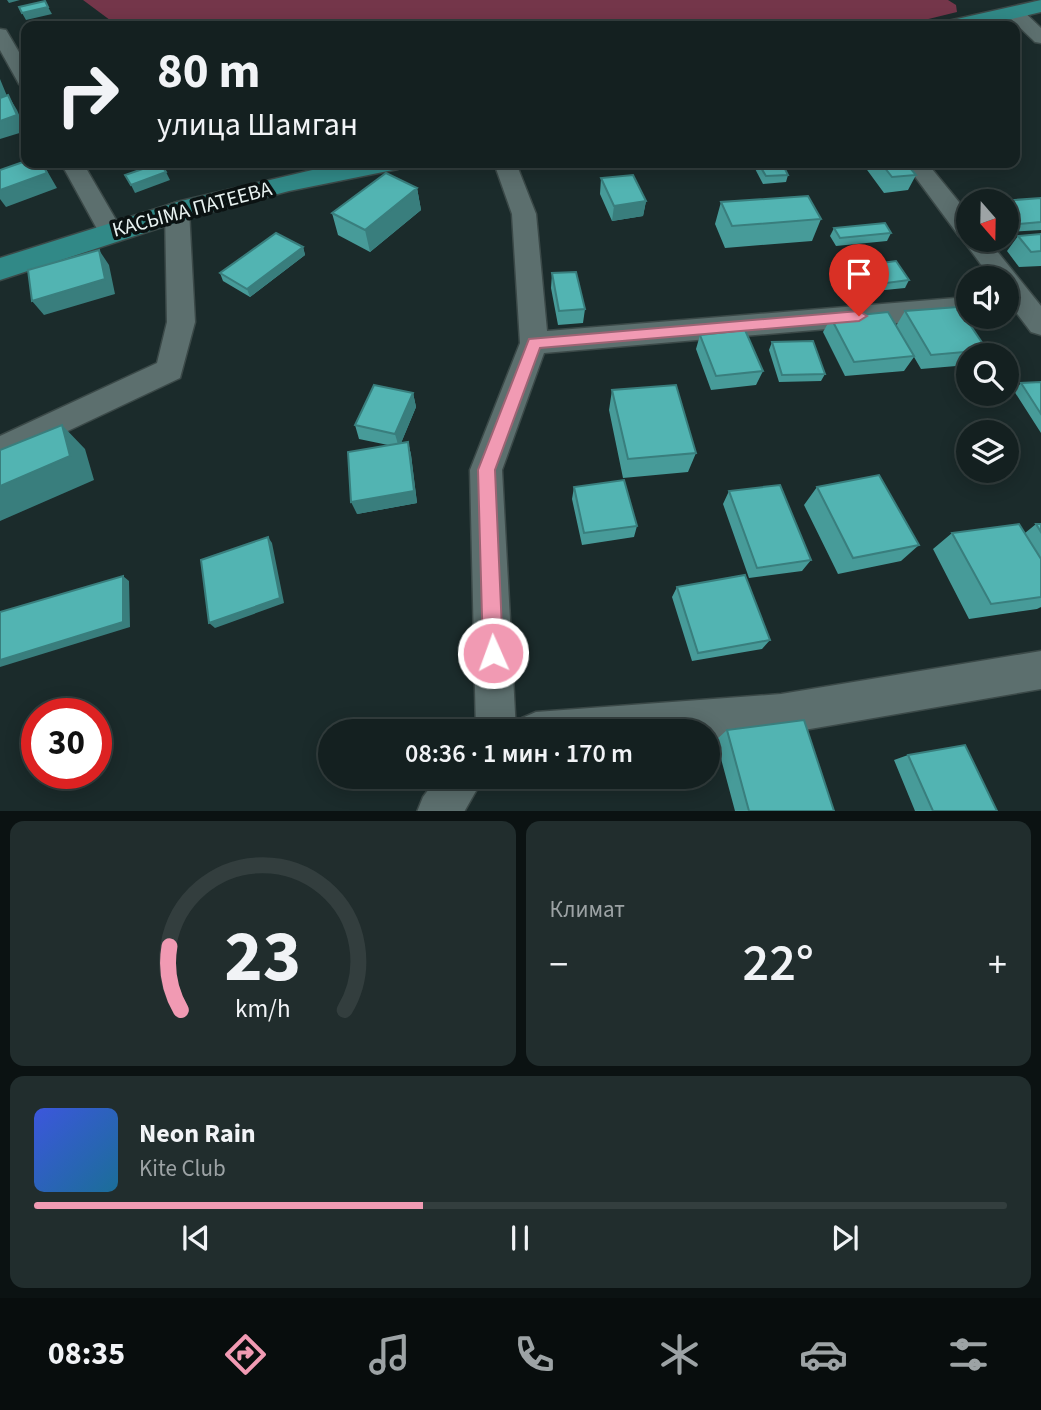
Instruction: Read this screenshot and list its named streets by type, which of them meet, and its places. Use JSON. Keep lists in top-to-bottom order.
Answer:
{
  "streets": {
    "main road": ["КАСЫМА ПАТЕЕВА"]
  },
  "north": "bottom",
  "page": {
    "turn": ["80 m", "улица Шамган"],
    "limit": "30",
    "trip": "08:36 · 1 мин · 170 m",
    "tile": "Климат",
    "heat": ["−", "22°", "+"],
    "song": ["Neon Rain", "Kite Club"],
    "tabs": "08:35",
    "gauge": ["23", "km/h"]
  }
}
